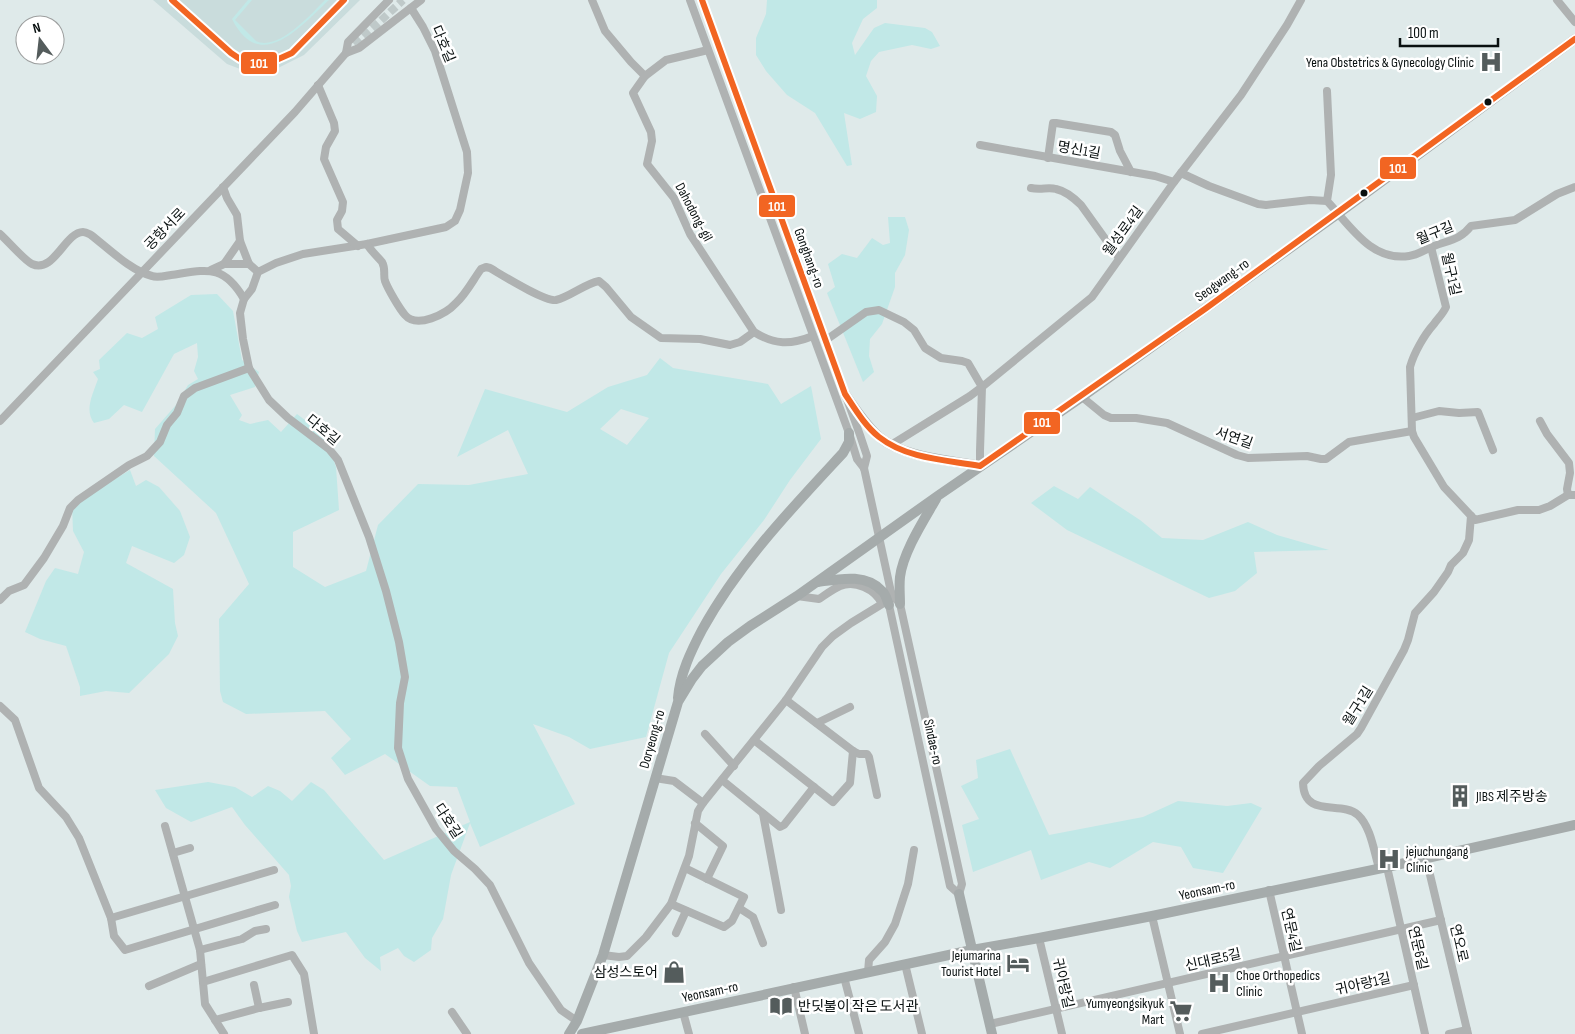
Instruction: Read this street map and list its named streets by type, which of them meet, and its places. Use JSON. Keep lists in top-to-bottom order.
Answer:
{
  "streets": {
    "main road": [
      "Seogwang-ro",
      "Doryeong-ro",
      "Sindae-ro",
      "Yeonsam-ro"
    ],
    "street": [
      "다호길",
      "명신1길",
      "Dahodong-gil",
      "공항서로",
      "월성로4길",
      "월구길",
      "Gonghang-ro",
      "월구1길",
      "서연길",
      "연문4길",
      "연오로",
      "연문6길",
      "신대로5길",
      "귀아랑길",
      "귀아랑1길"
    ]
  },
  "crossings": [
    ["다호길", "Doryeong-ro"],
    ["명신1길", "월성로4길"],
    ["월구길", "월구1길"],
    ["월구길", "Seogwang-ro"],
    ["Gonghang-ro", "Seogwang-ro"],
    ["Gonghang-ro", "Doryeong-ro"],
    ["Gonghang-ro", "Sindae-ro"],
    ["월구1길", "서연길"],
    ["월구1길", "Yeonsam-ro"],
    ["월구1길", "연문6길"],
    ["Seogwang-ro", "서연길"],
    ["Seogwang-ro", "Doryeong-ro"],
    ["Seogwang-ro", "Sindae-ro"],
    ["Doryeong-ro", "Sindae-ro"],
    ["Sindae-ro", "Yeonsam-ro"],
    ["Sindae-ro", "신대로5길"],
    ["Yeonsam-ro", "연문4길"],
    ["Yeonsam-ro", "연오로"],
    ["Yeonsam-ro", "연문6길"],
    ["Yeonsam-ro", "귀아랑길"],
    ["연문4길", "신대로5길"],
    ["연문4길", "귀아랑1길"],
    ["연오로", "신대로5길"],
    ["연문6길", "신대로5길"],
    ["연문6길", "귀아랑1길"],
    ["신대로5길", "귀아랑길"]
  ],
  "places": {
    "hospital": ["Yena Obstetrics & Gynecology Clinic", "jejuchungang Clinic", "Choe Orthopedics Clinic"],
    "building": ["JIBS 제주방송"],
    "hotel": ["Jejumarina Tourist Hotel"],
    "shop": ["삼성스토어"],
    "library": ["반딧불이 작은 도서관"],
    "supermarket": ["Yumyeongsikyuk Mart"]
  },
  "lines": ["transit line 101"],
  "scale_bar": "100 m",
  "north": "top"
}
